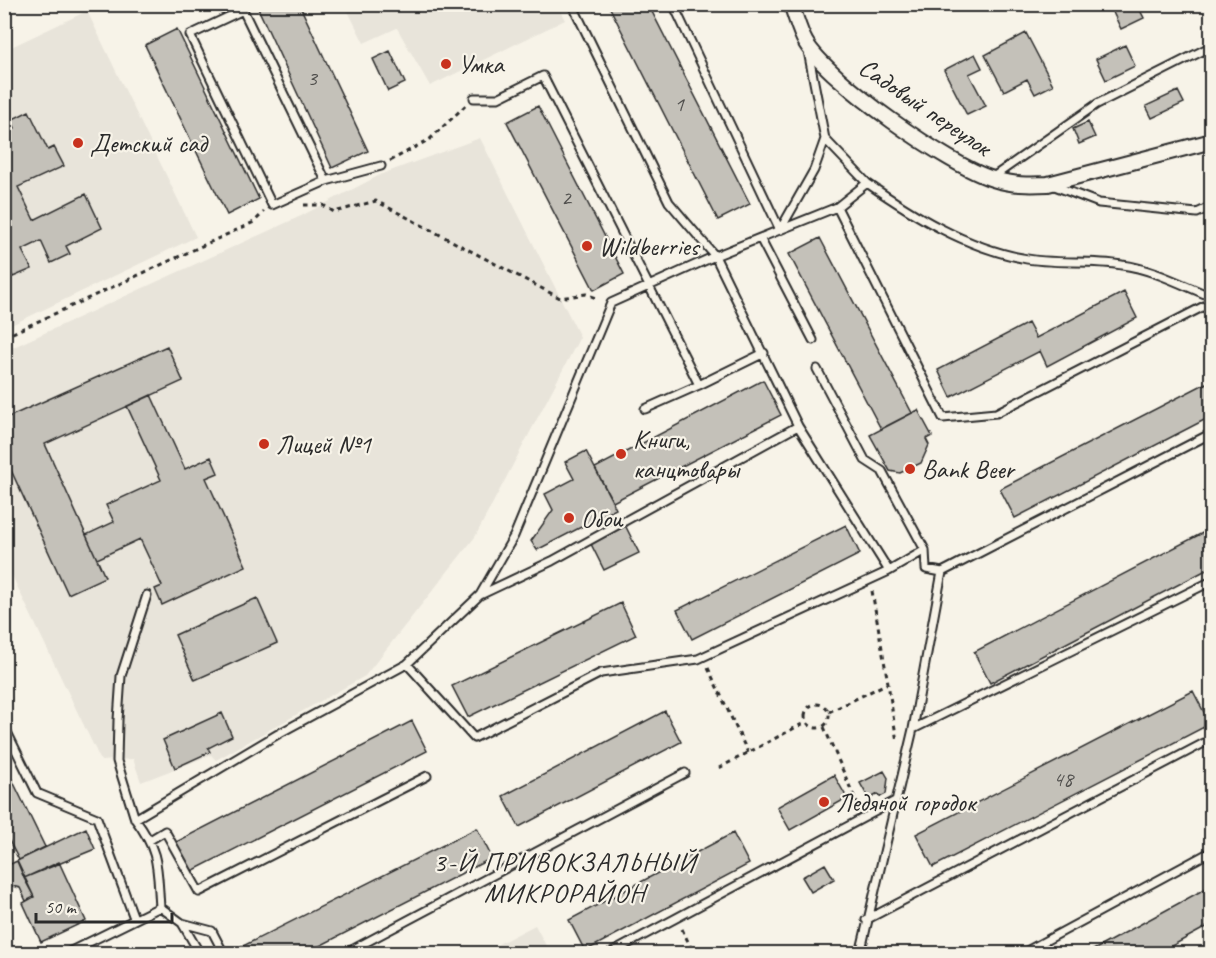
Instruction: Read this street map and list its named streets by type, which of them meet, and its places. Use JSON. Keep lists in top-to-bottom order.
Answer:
{
  "streets": {
    "street": ["Садовый переулок"]
  },
  "districts": ["3-Й ПРИВОКЗАЛЬНЫЙ МИКРОРАЙОН"],
  "places": [
    "Умка",
    "Детский сад",
    "Wildberries",
    "Лицей №1",
    "Книги, канцтовары",
    "Bank Beer",
    "Обои",
    "Ледяной городок"
  ],
  "house_numbers": [
    "3",
    "1",
    "2",
    "48"
  ],
  "scale_bar": "50 m"
}
